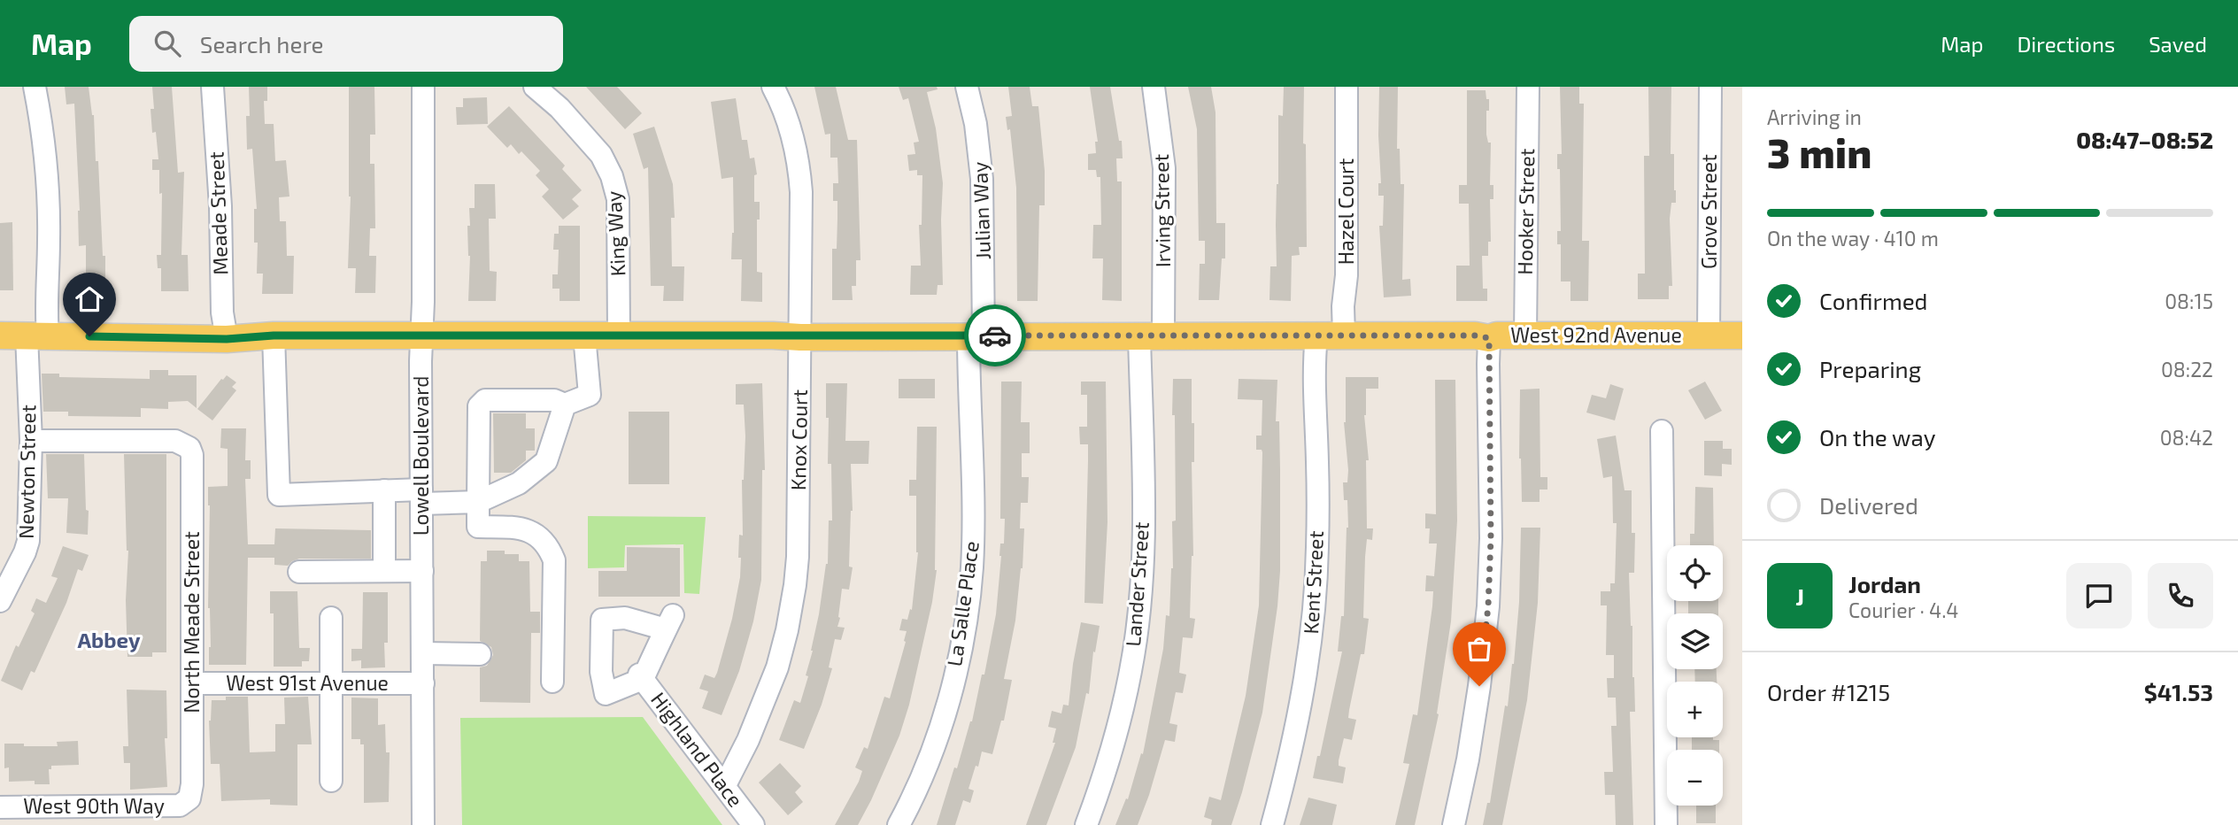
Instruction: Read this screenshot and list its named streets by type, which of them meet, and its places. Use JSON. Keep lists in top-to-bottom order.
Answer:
{
  "streets": {
    "main road": ["West 92nd Avenue"],
    "street": [
      "Julian Way",
      "Irving Street",
      "Hazel Court",
      "Hooker Street",
      "Grove Street",
      "Meade Street",
      "King Way",
      "Knox Court",
      "Lowell Boulevard",
      "Newton Street",
      "Kent Street",
      "Lander Street",
      "La Salle Place",
      "North Meade Street",
      "West 91st Avenue",
      "Highland Place",
      "West 90th Way"
    ]
  },
  "crossings": [
    ["Julian Way", "West 92nd Avenue"],
    ["Julian Way", "La Salle Place"],
    ["Irving Street", "West 92nd Avenue"],
    ["Irving Street", "Lander Street"],
    ["Hazel Court", "West 92nd Avenue"],
    ["Hooker Street", "West 92nd Avenue"],
    ["Grove Street", "West 92nd Avenue"],
    ["Meade Street", "West 92nd Avenue"],
    ["King Way", "West 92nd Avenue"],
    ["West 92nd Avenue", "Knox Court"],
    ["West 92nd Avenue", "Lowell Boulevard"],
    ["West 92nd Avenue", "Newton Street"],
    ["West 92nd Avenue", "Kent Street"],
    ["West 92nd Avenue", "Lander Street"],
    ["West 92nd Avenue", "La Salle Place"],
    ["Knox Court", "Highland Place"],
    ["Lowell Boulevard", "West 91st Avenue"],
    ["Newton Street", "North Meade Street"],
    ["North Meade Street", "West 91st Avenue"],
    ["North Meade Street", "West 90th Way"]
  ],
  "districts": ["Abbey"],
  "page": {
    "header": "Map",
    "search": "Search here",
    "nav": ["Map", "Directions", "Saved"],
    "heading": ["3 min", "Arriving in", "08:47–08:52"],
    "panel": [
      "Jordan",
      "Courier · 4.4",
      "Order #1215",
      "$41.53"
    ],
    "bar": "On the way · 410 m",
    "list": [
      ["Confirmed", "08:15"],
      ["Preparing", "08:22"],
      ["On the way", "08:42"],
      "Delivered"
    ],
    "map_buttons": ["+", "−"],
    "round": "J"
  }
}
